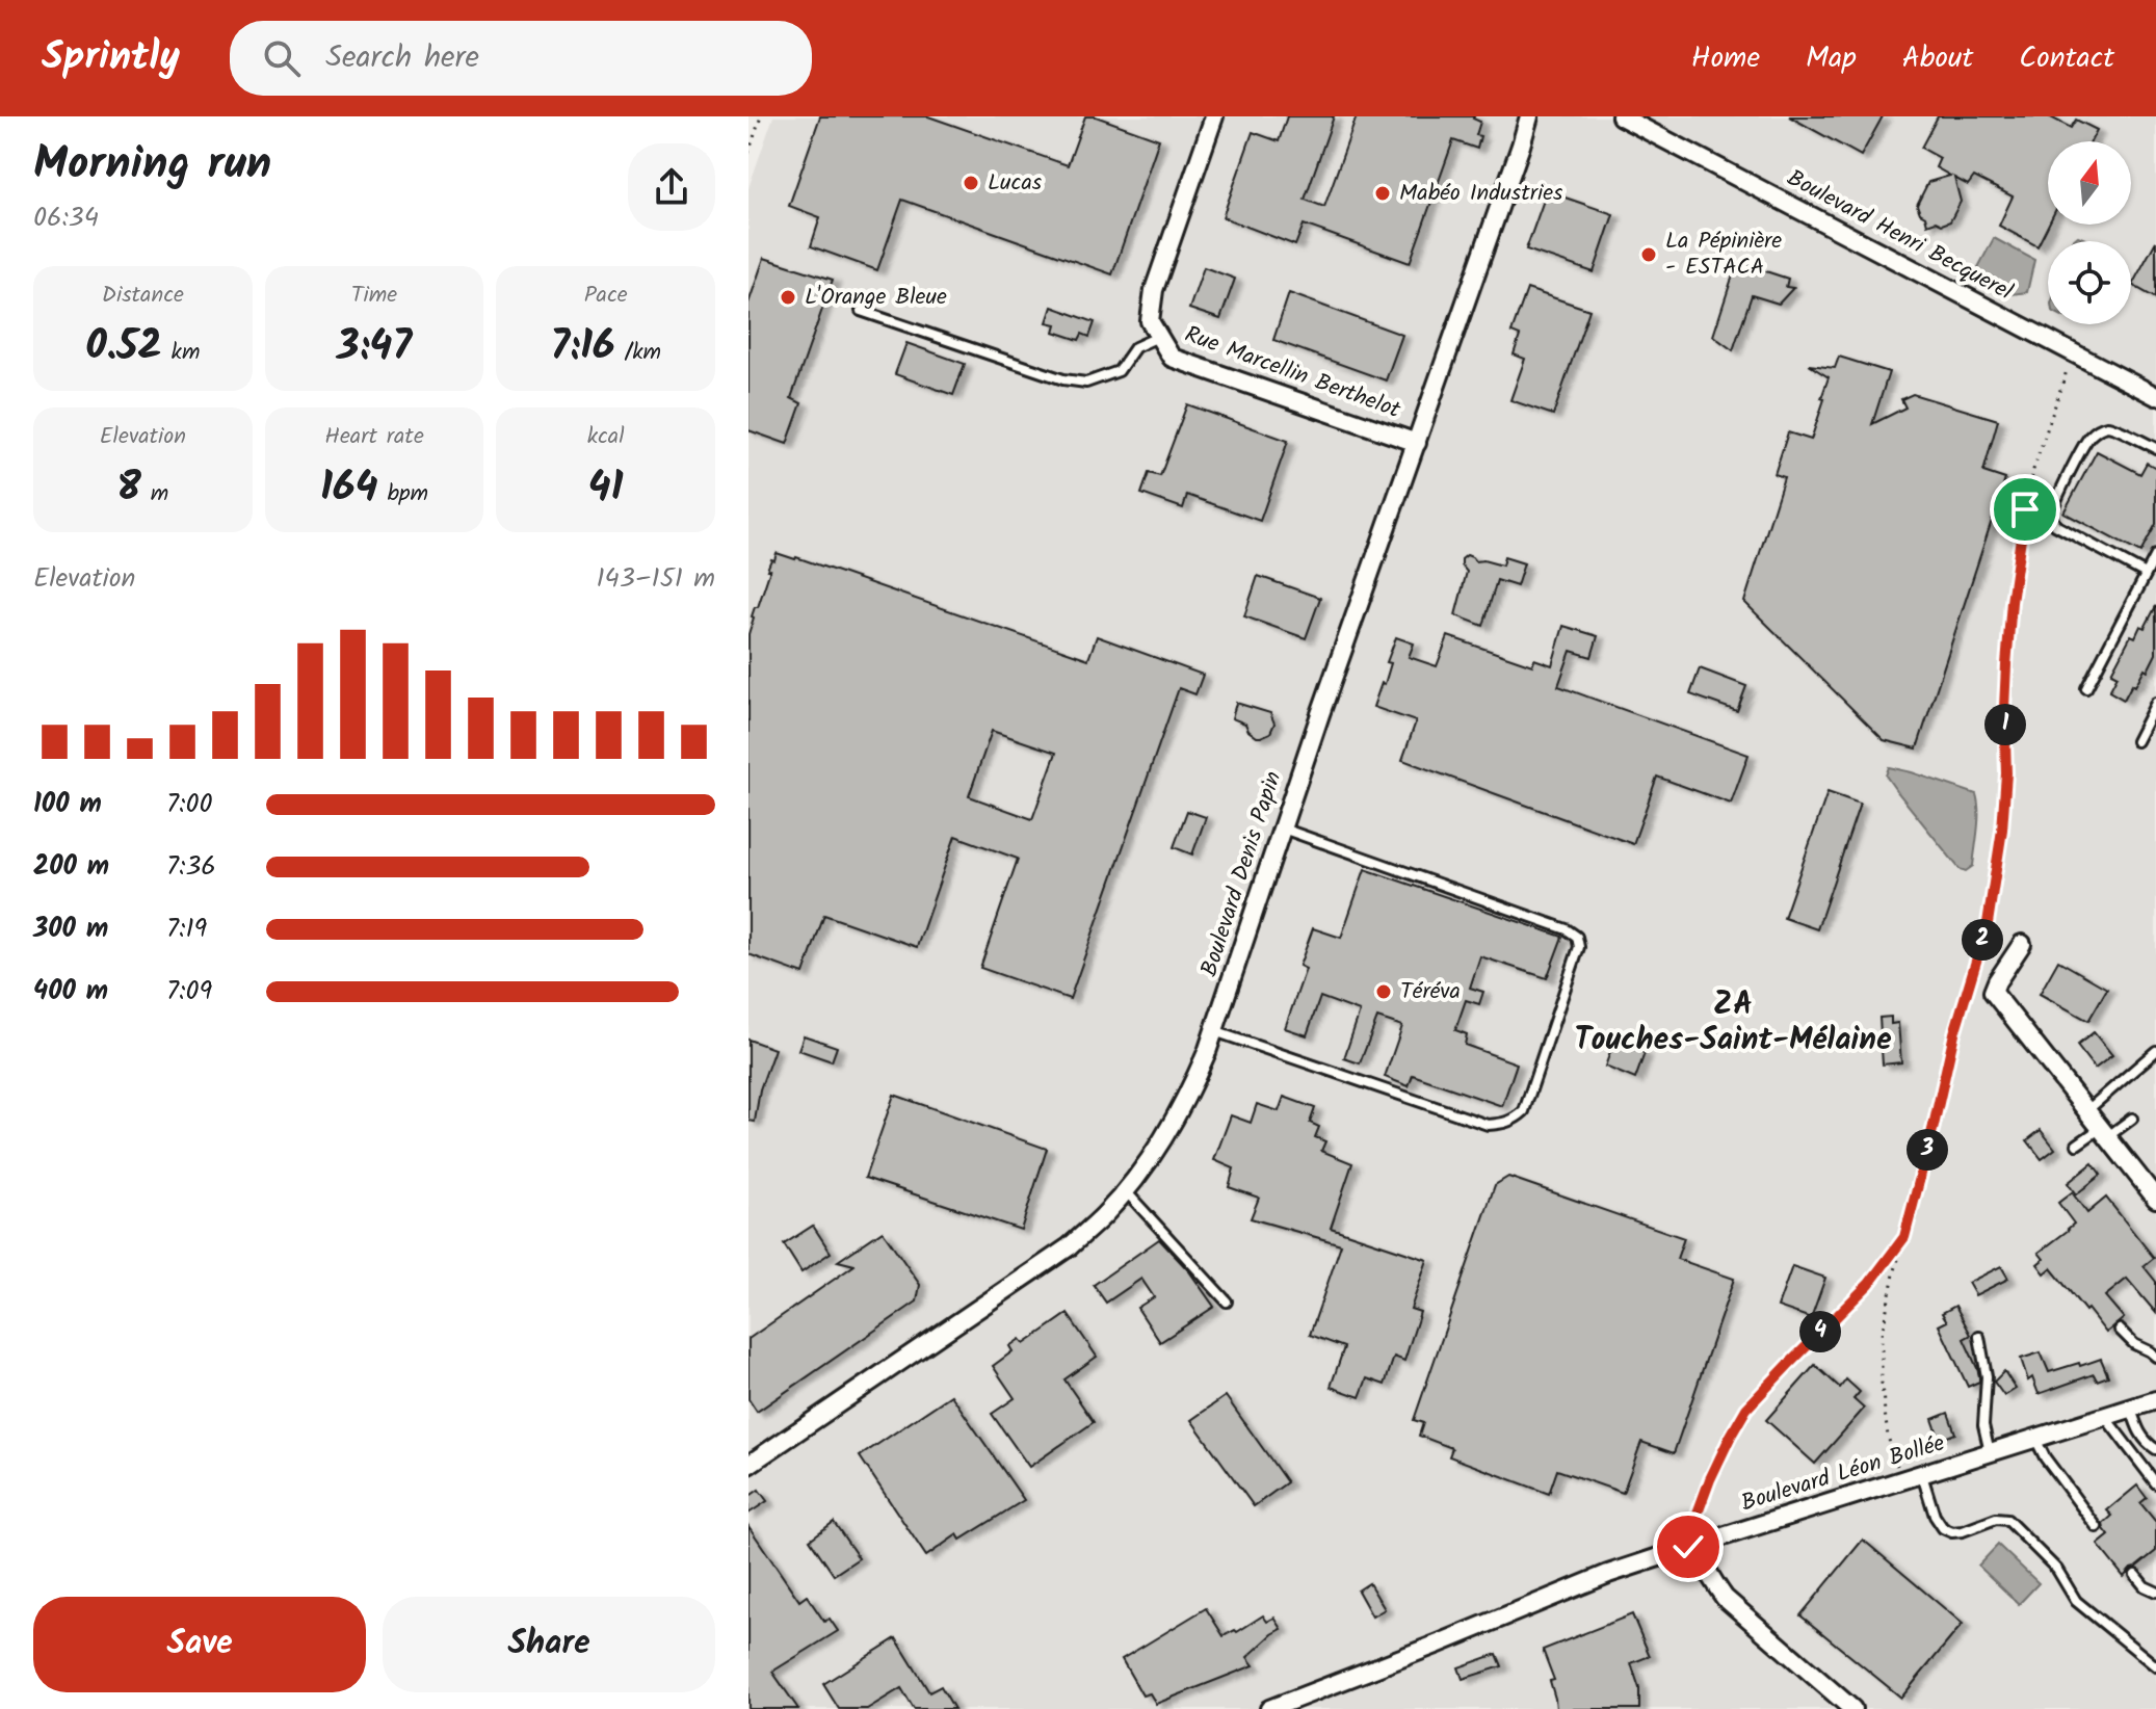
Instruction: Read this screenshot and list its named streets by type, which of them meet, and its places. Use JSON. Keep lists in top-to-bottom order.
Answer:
{
  "streets": {
    "street": [
      "Boulevard Henri Becquerel",
      "Rue Marcellin Berthelot",
      "Boulevard Denis Papin",
      "Boulevard Léon Bollée"
    ]
  },
  "crossings": [
    ["Rue Marcellin Berthelot", "Boulevard Denis Papin"]
  ],
  "districts": ["ZA Touches-Saint-Mélaine"],
  "places": [
    "Lucas",
    "Mabéo Industries",
    "La Pépinière - ESTACA",
    "L'Orange Bleue",
    "Téréva"
  ],
  "north": "top",
  "page": {
    "header": "Sprintly",
    "search": "Search here",
    "nav": [
      "Home",
      "Map",
      "About",
      "Contact"
    ],
    "heading": ["Morning run", "06:34"],
    "stats": [
      ["Distance", "0.52 km"],
      ["Time", "3:47"],
      ["Pace", "7:16 /km"],
      ["Elevation", "8 m"],
      ["Heart rate", "164 bpm"],
      ["kcal", "41"]
    ],
    "chart": ["Elevation", "143–151 m"],
    "pins": [
      "1",
      "2",
      "3",
      "4"
    ],
    "list": [
      {
        "name": "100 m",
        "note": "7:00"
      },
      {
        "name": "200 m",
        "note": "7:36"
      },
      {
        "name": "300 m",
        "note": "7:19"
      },
      {
        "name": "400 m",
        "note": "7:09"
      }
    ],
    "buttons": ["Save", "Share"]
  }
}
